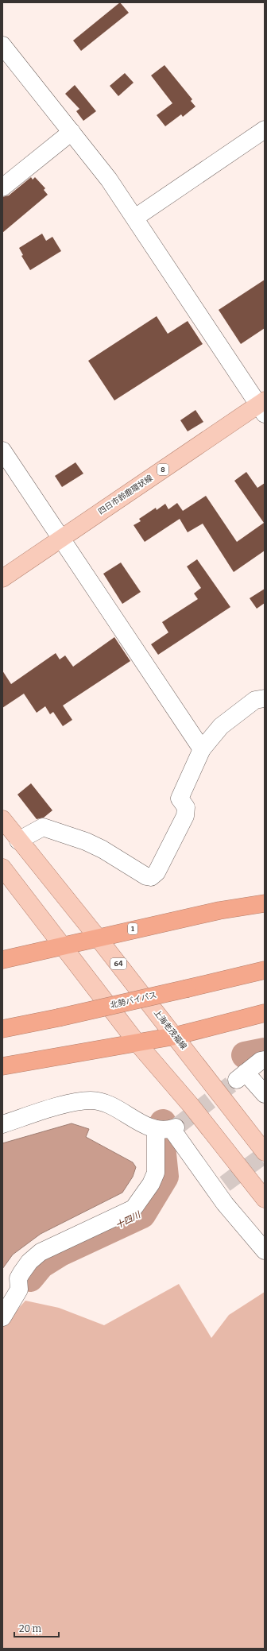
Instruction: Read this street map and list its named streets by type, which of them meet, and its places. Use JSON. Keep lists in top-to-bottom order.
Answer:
{
  "streets": {
    "highway": ["1", "北勢バイパス"],
    "main road": [
      "8",
      "四日市鈴鹿環状線",
      "64",
      "上海老茂福線"
    ]
  },
  "crossings": [
    ["1", "上海老茂福線"]
  ],
  "water": ["十四川"],
  "scale_bar": "20 m"
}
